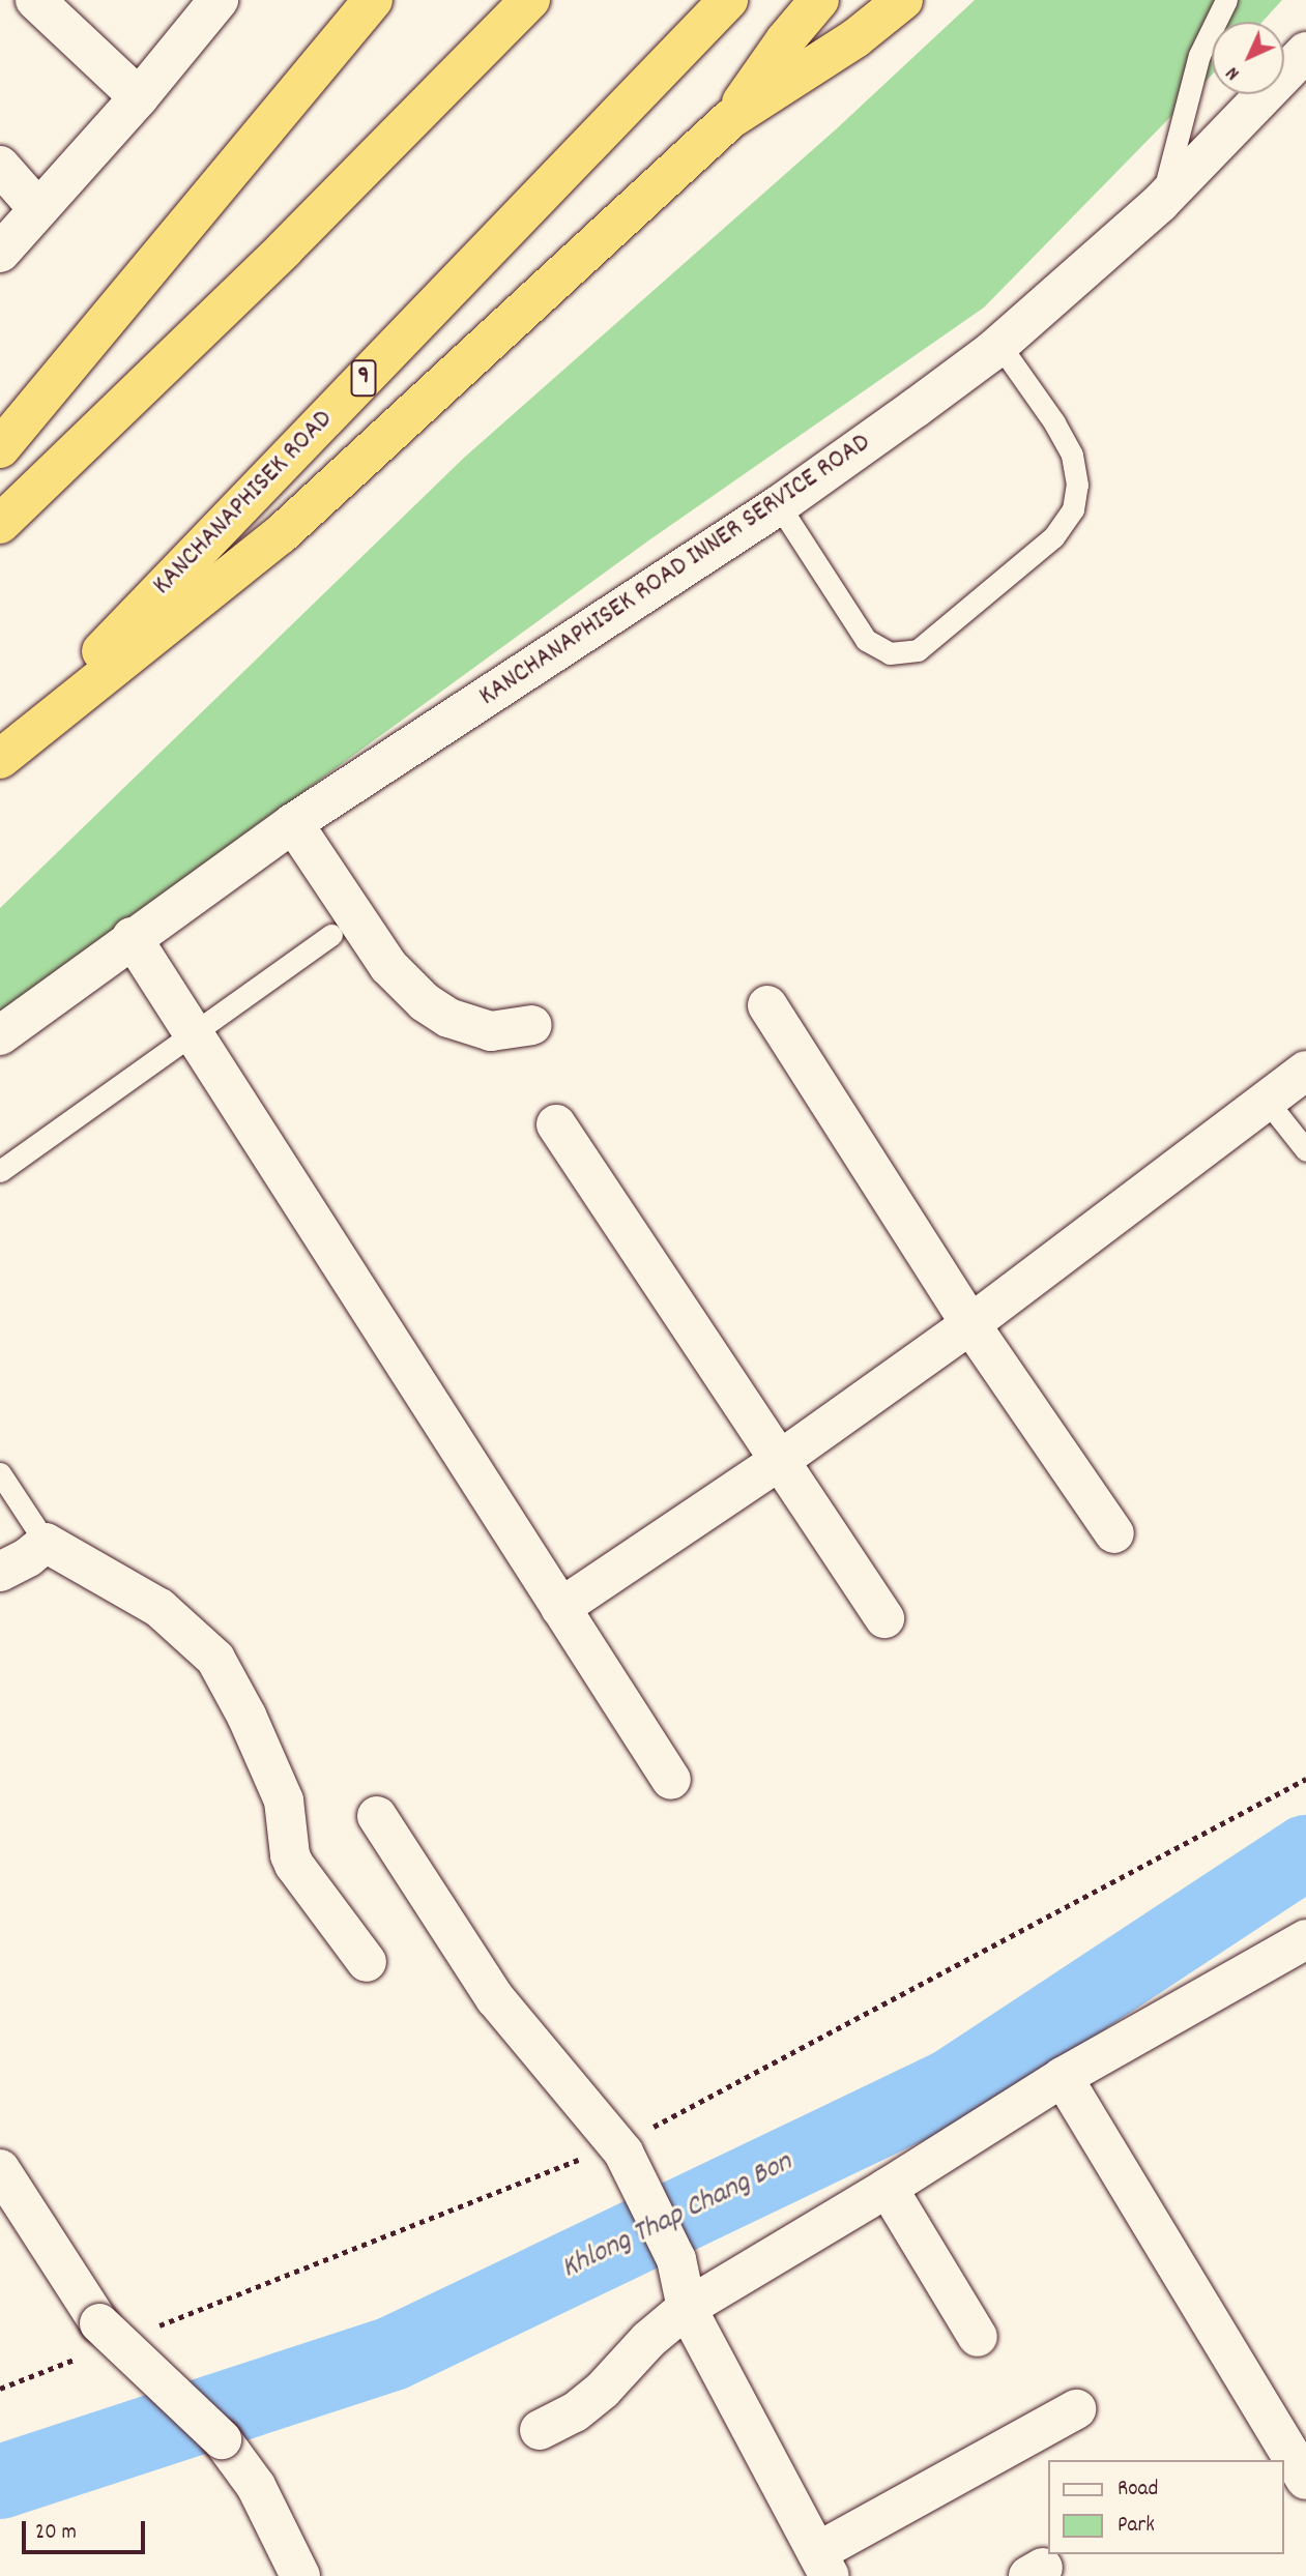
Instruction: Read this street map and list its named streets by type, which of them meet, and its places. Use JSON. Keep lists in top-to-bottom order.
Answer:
{
  "streets": {
    "highway": ["9", "KANCHANAPHISEK ROAD"],
    "street": ["KANCHANAPHISEK ROAD INNER SERVICE ROAD"]
  },
  "water": ["Khlong Thap Chang Bon"],
  "legend": ["Road", "Park"],
  "scale_bar": "20 m",
  "north": "bottom left"
}
